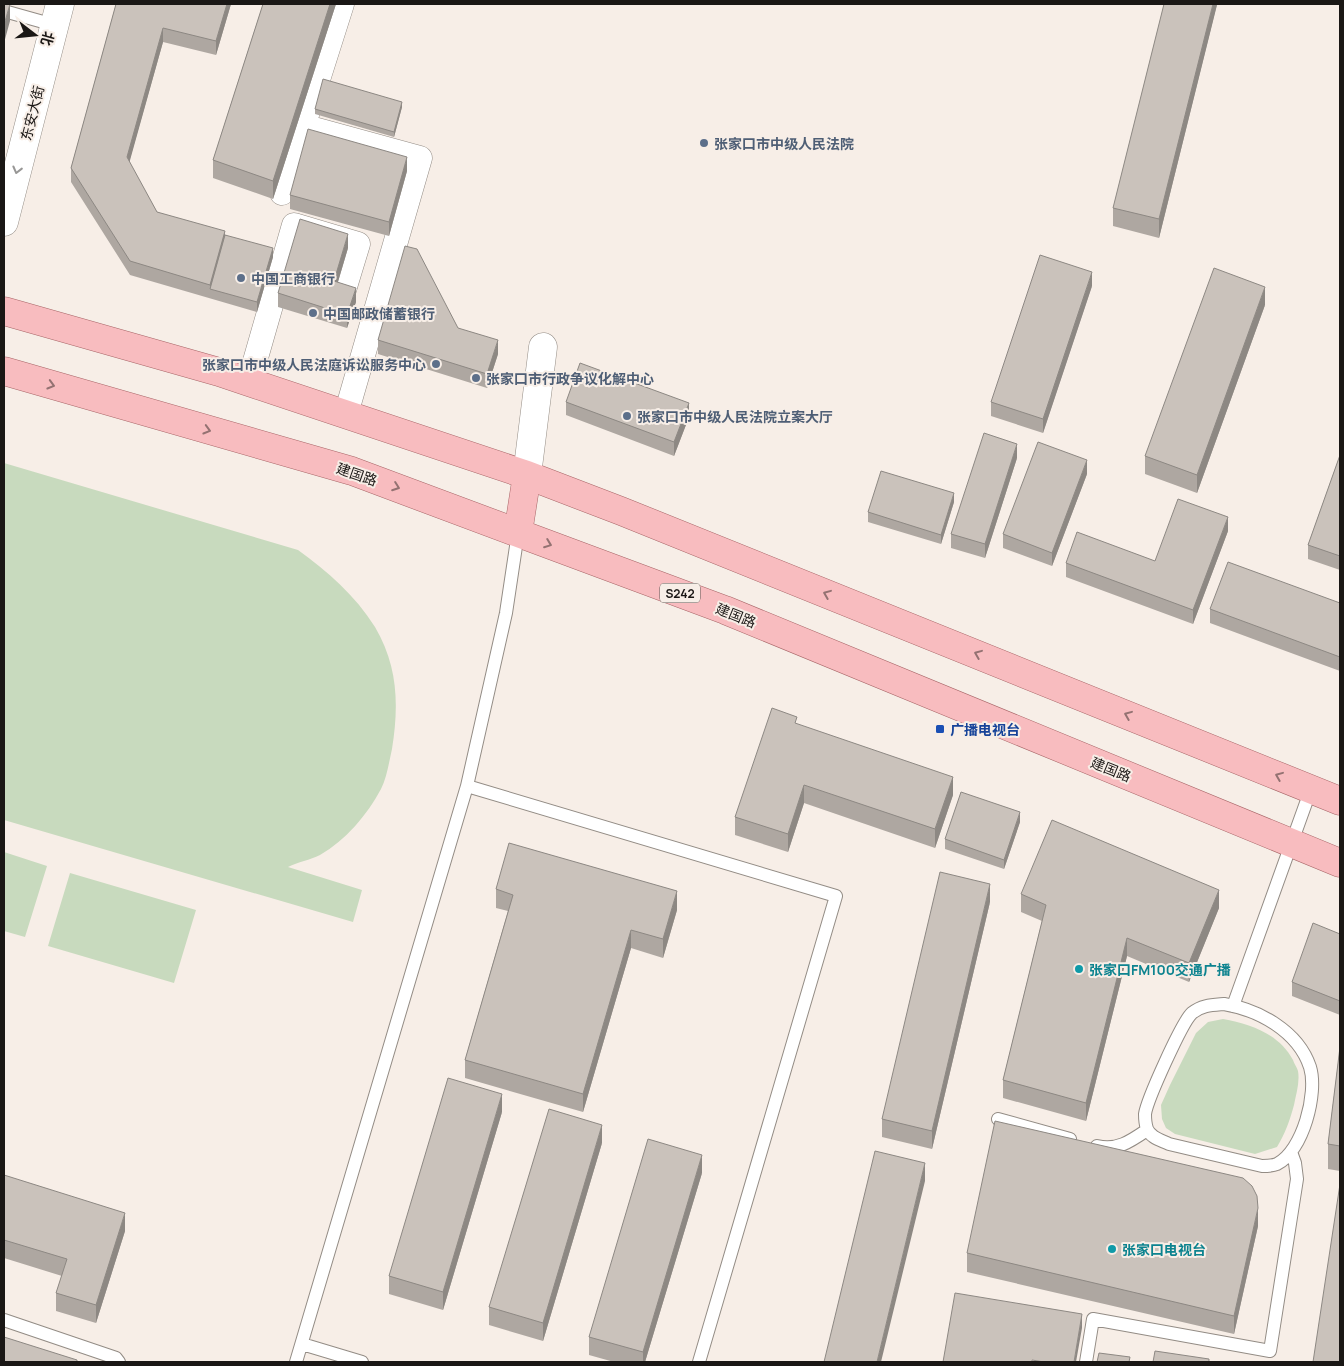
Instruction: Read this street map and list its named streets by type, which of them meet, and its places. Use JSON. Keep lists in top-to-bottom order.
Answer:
{
  "streets": {
    "main road": ["东安大街", "建国路", "S242"]
  },
  "one_way": ["东安大街"],
  "places": {
    "other": [
      "张家口市中级人民法院",
      "中国工商银行",
      "中国邮政储蓄银行",
      "张家口市中级人民法庭诉讼服务中心",
      "张家口市行政争议化解中心",
      "张家口市中级人民法院立案大厅",
      "张家口FM100交通广播",
      "张家口电视台"
    ],
    "transit": ["广播电视台"]
  },
  "north": "right"
}
